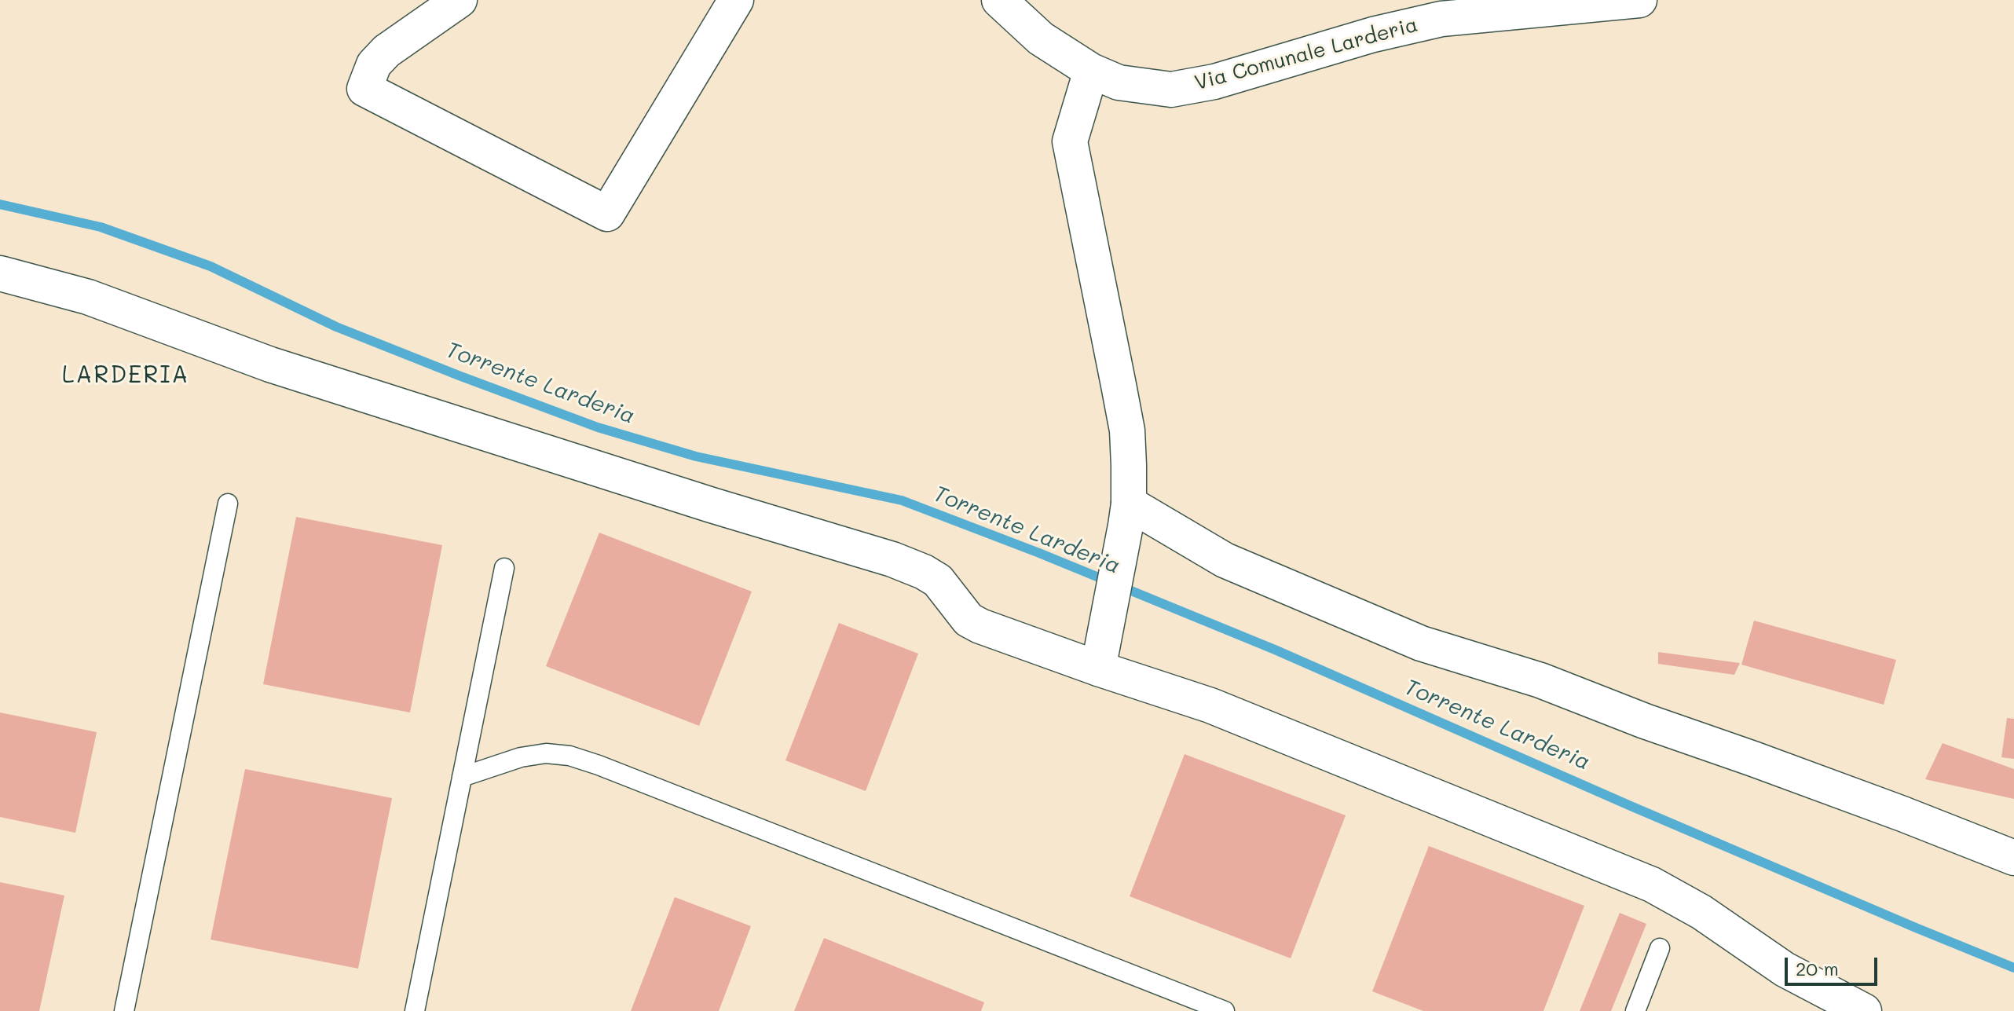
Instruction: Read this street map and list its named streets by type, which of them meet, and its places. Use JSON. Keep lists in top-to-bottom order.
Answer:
{
  "streets": {
    "street": ["Via Comunale Larderia"]
  },
  "districts": ["LARDERIA"],
  "water": ["Torrente Larderia"],
  "scale_bar": "20 m"
}
